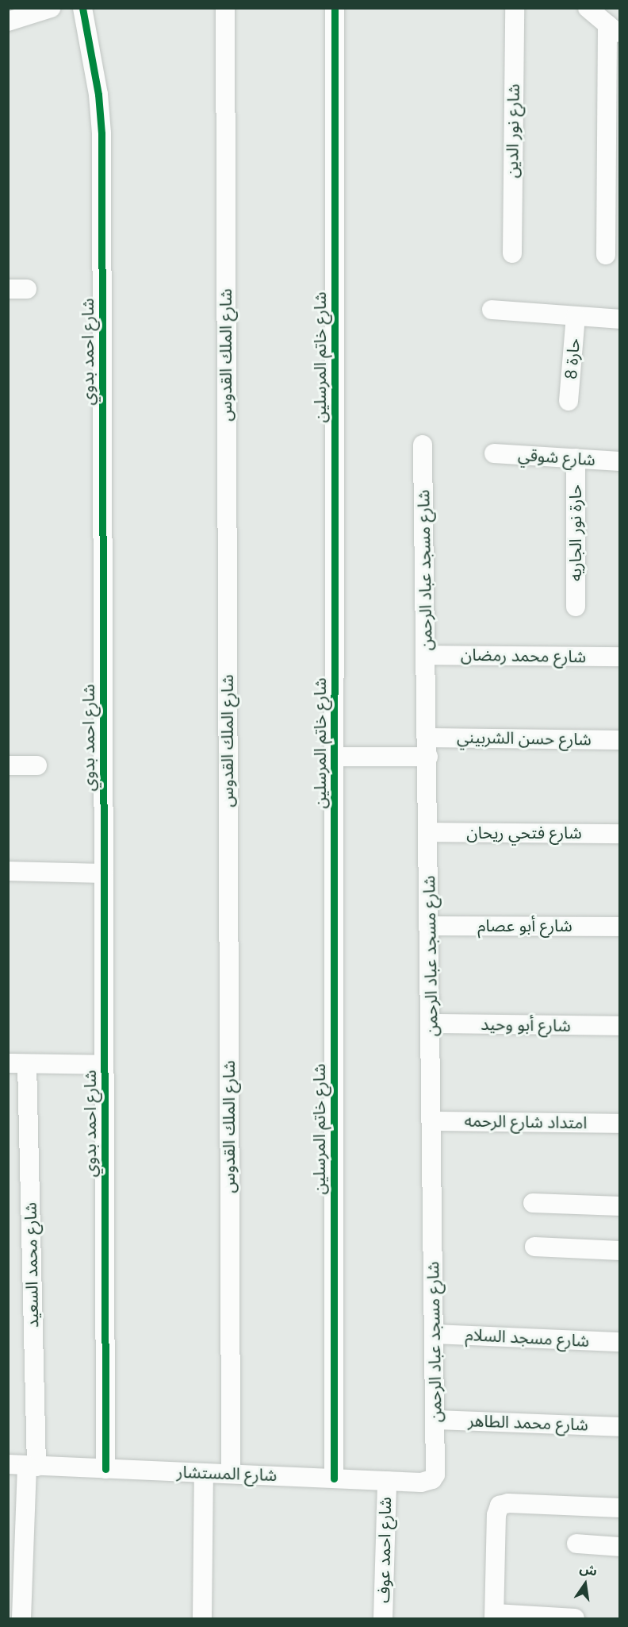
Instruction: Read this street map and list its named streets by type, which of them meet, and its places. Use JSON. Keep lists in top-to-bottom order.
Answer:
{
  "streets": {
    "street": [
      "شارع نور الدين",
      "شارع احمد بدوي",
      "شارع الملك القدوس",
      "شارع خاتم المرسلين",
      "حارة 8",
      "شارع شوقي",
      "حارة نور الجاريه",
      "شارع مسجد عباد الرحمن",
      "شارع محمد رمضان",
      "شارع حسن الشربيني",
      "شارع فتحي ريحان",
      "شارع أبو عصام",
      "شارع أبو وحيد",
      "امتداد شارع الرحمه",
      "شارع محمد السعيد",
      "شارع مسجد السلام",
      "شارع محمد الطاهر",
      "شارع المستشار",
      "شارع احمد عوف"
    ]
  },
  "crossings": [
    ["شارع احمد بدوي", "شارع المستشار"],
    ["شارع الملك القدوس", "شارع المستشار"],
    ["شارع خاتم المرسلين", "شارع المستشار"],
    ["شارع شوقي", "حارة نور الجاريه"],
    ["شارع مسجد عباد الرحمن", "شارع محمد رمضان"],
    ["شارع مسجد عباد الرحمن", "شارع حسن الشربيني"],
    ["شارع مسجد عباد الرحمن", "شارع فتحي ريحان"],
    ["شارع مسجد عباد الرحمن", "شارع أبو عصام"],
    ["شارع مسجد عباد الرحمن", "شارع أبو وحيد"],
    ["شارع مسجد عباد الرحمن", "امتداد شارع الرحمه"],
    ["شارع مسجد عباد الرحمن", "شارع مسجد السلام"],
    ["شارع مسجد عباد الرحمن", "شارع محمد الطاهر"],
    ["شارع مسجد عباد الرحمن", "شارع المستشار"],
    ["شارع محمد السعيد", "شارع المستشار"],
    ["شارع المستشار", "شارع احمد عوف"]
  ],
  "north": "top"
}
